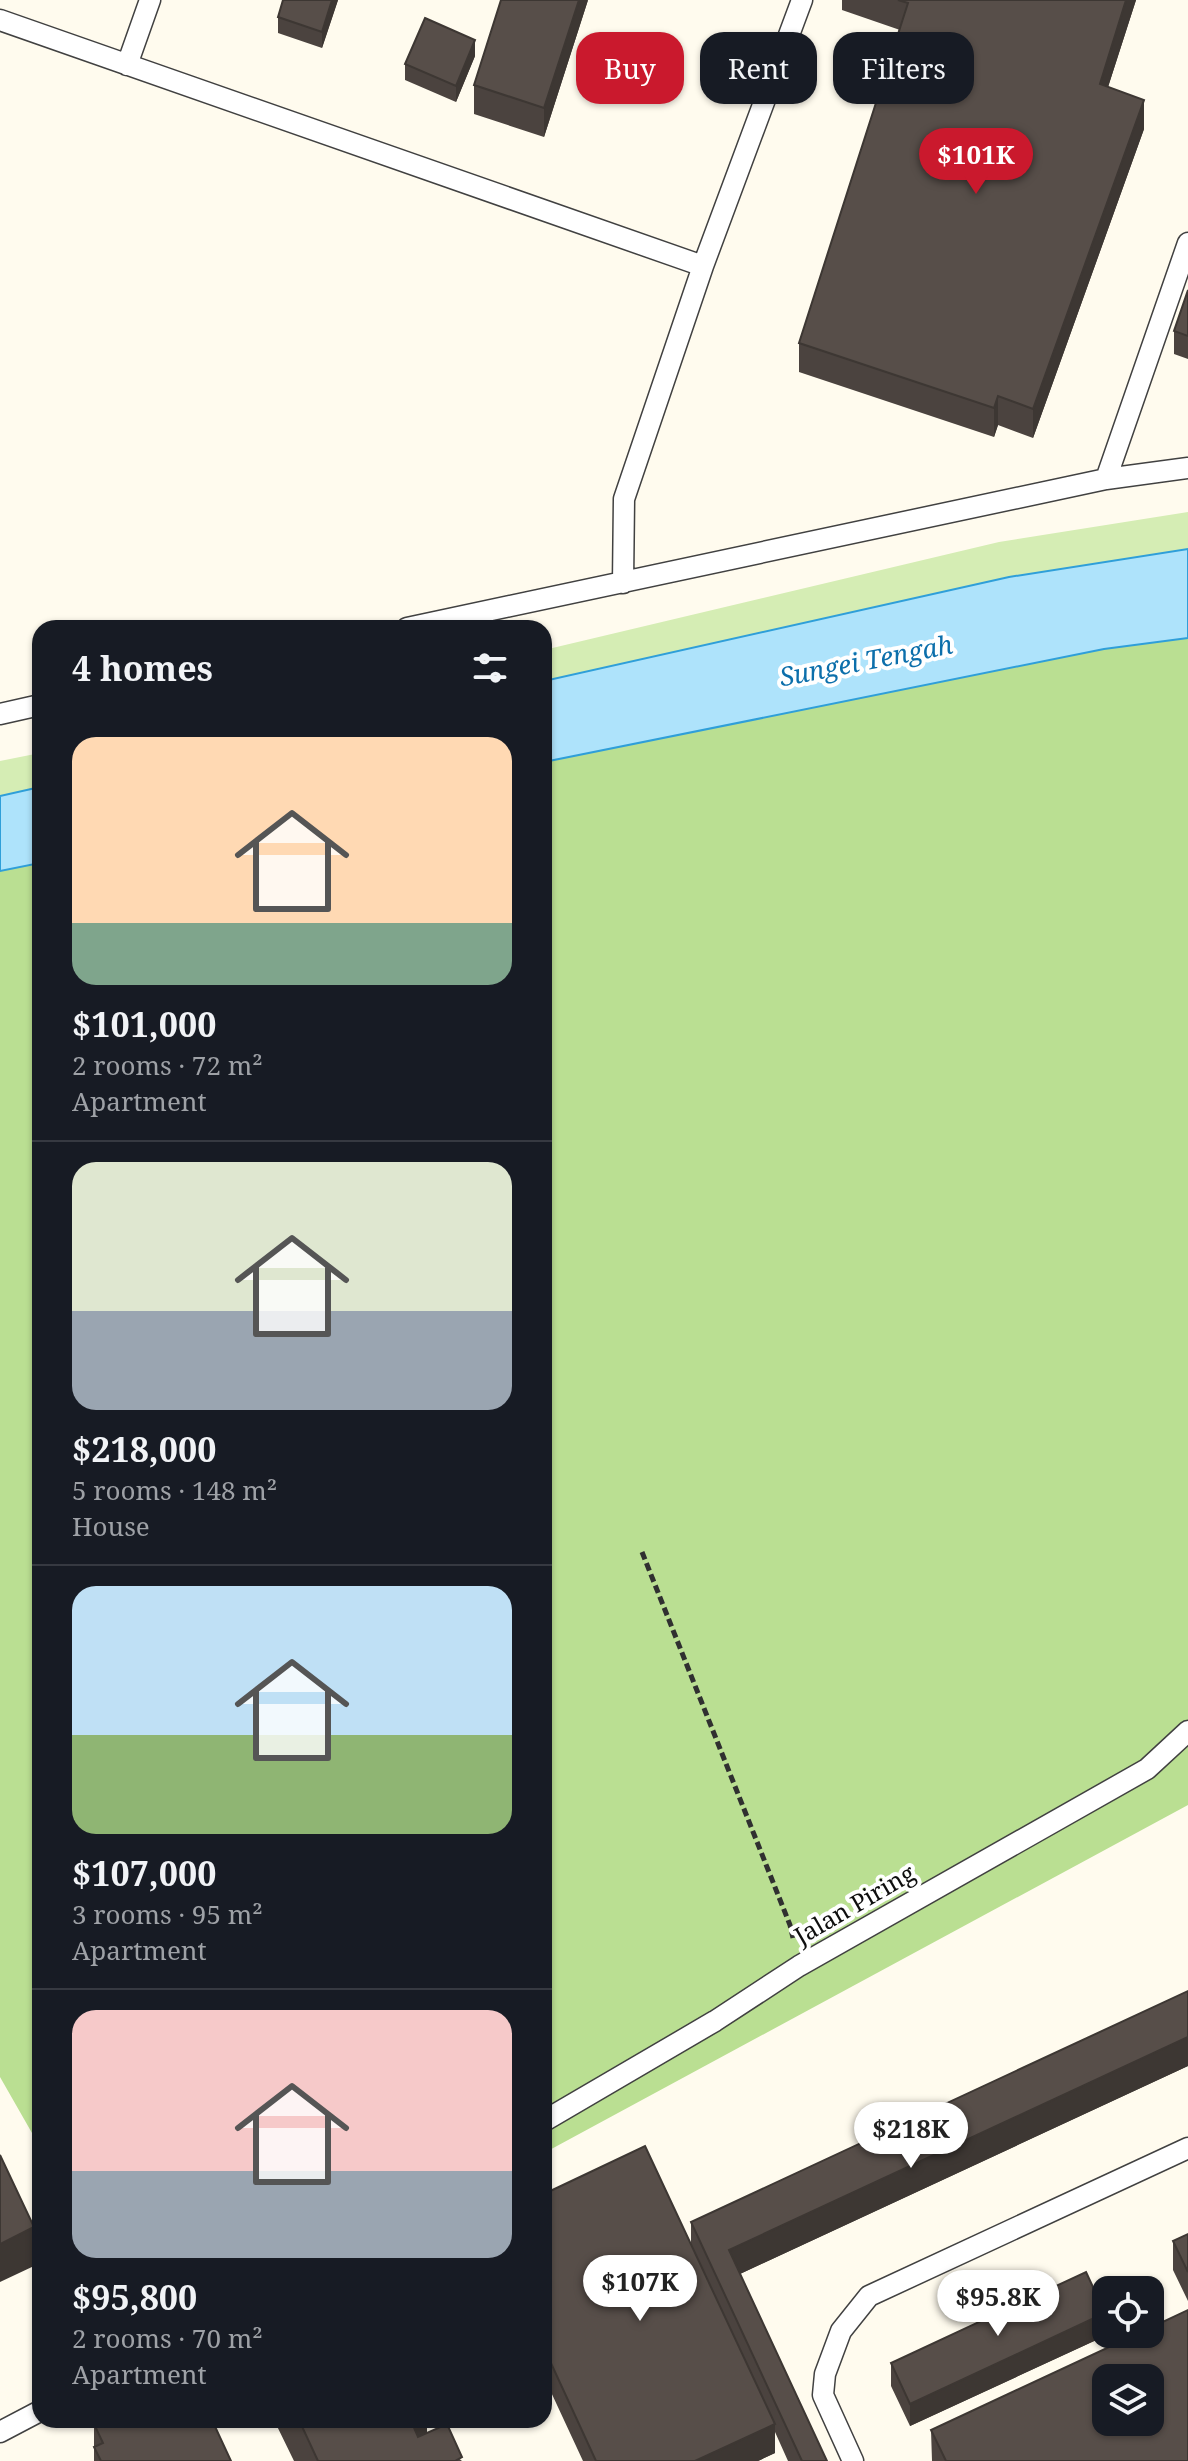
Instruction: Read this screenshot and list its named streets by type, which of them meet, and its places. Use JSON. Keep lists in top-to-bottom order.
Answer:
{
  "streets": {
    "lane": ["Jalan Piring"]
  },
  "water": ["Sungei Tengah"],
  "page": {
    "chip": ["Buy", "Rent", "Filters"],
    "price": [
      "$101K",
      "$218K",
      "$107K",
      "$95.8K"
    ],
    "heading": "4 homes",
    "list": [
      {
        "name": "$101,000",
        "note": "2 rooms · 72 m² · Apartment"
      },
      {
        "name": "$218,000",
        "note": "5 rooms · 148 m² · House"
      },
      {
        "name": "$107,000",
        "note": "3 rooms · 95 m² · Apartment"
      },
      {
        "name": "$95,800",
        "note": "2 rooms · 70 m² · Apartment"
      }
    ]
  }
}
